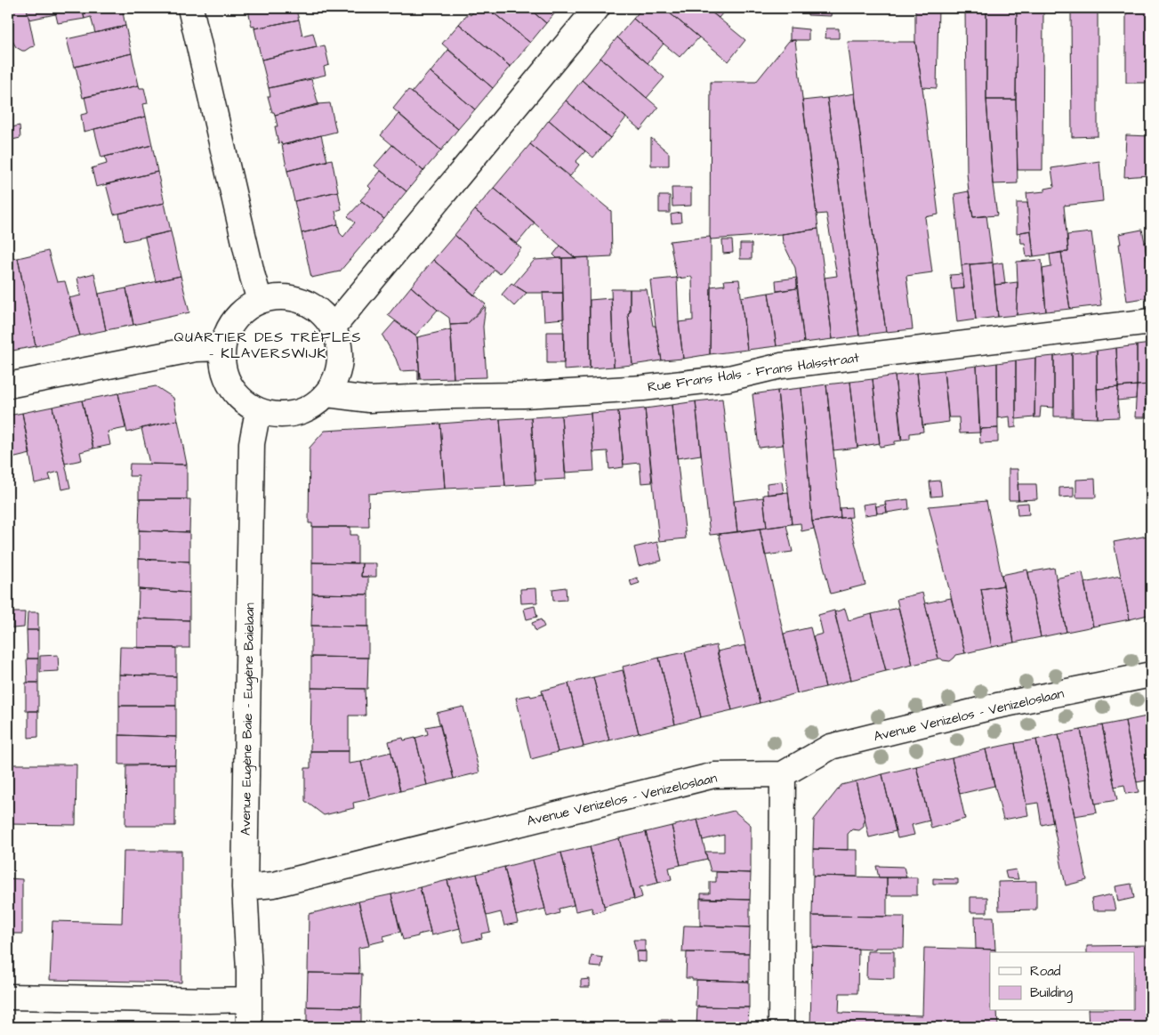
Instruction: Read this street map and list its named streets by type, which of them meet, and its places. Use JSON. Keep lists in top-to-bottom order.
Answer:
{
  "streets": {
    "street": ["Rue Frans Hals - Frans Halsstraat", "Avenue Venizelos - Venizeloslaan", "Avenue Eugène Baie - Eugène Baielaan"]
  },
  "crossings": [
    ["Rue Frans Hals - Frans Halsstraat", "Avenue Eugène Baie - Eugène Baielaan"],
    ["Avenue Venizelos - Venizeloslaan", "Avenue Eugène Baie - Eugène Baielaan"]
  ],
  "districts": ["QUARTIER DES TRÈFLES - KLAVERSWIJK"],
  "legend": ["Road", "Building"]
}
